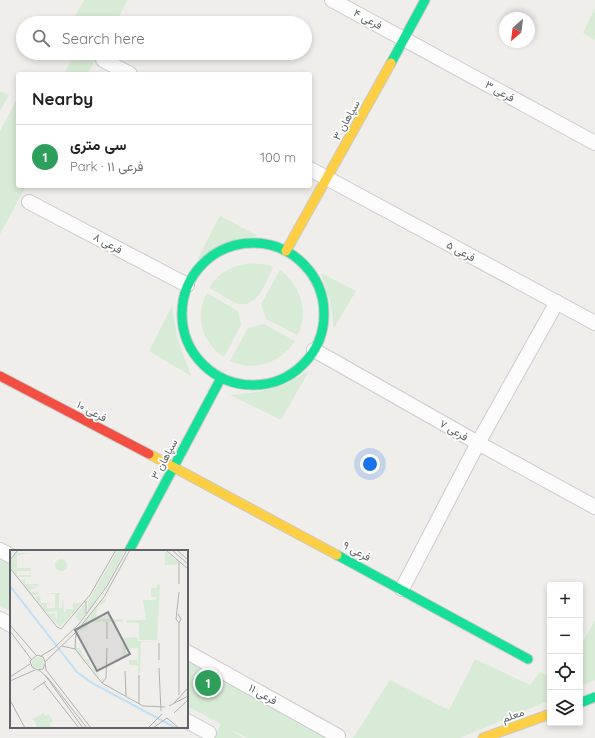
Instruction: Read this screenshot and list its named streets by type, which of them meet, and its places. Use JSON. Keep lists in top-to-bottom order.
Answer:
{
  "streets": {
    "street": [
      "فرعی ۴",
      "فرعی ۳",
      "سپاهان ۳",
      "فرعی ۸",
      "فرعی ۵",
      "فرعی ۱۰",
      "فرعی ۷",
      "فرعی ۹",
      "فرعی ۱۱",
      "معلم"
    ]
  },
  "crossings": [
    ["فرعی ۴", "فرعی ۳"],
    ["فرعی ۴", "سپاهان ۳"],
    ["فرعی ۳", "سپاهان ۳"],
    ["سپاهان ۳", "فرعی ۸"],
    ["سپاهان ۳", "فرعی ۵"],
    ["سپاهان ۳", "فرعی ۱۰"],
    ["سپاهان ۳", "فرعی ۷"],
    ["سپاهان ۳", "فرعی ۹"],
    ["فرعی ۸", "فرعی ۷"],
    ["فرعی ۱۰", "فرعی ۹"]
  ],
  "north": "bottom left",
  "page": {
    "search": "Search here",
    "heading": "Nearby",
    "list": [
      {
        "mark": "1",
        "name": "سی متری",
        "note": "Park · فرعی ۱۱",
        "value": "100 m"
      }
    ],
    "map_buttons": ["+", "−"],
    "pins": "1"
  }
}
